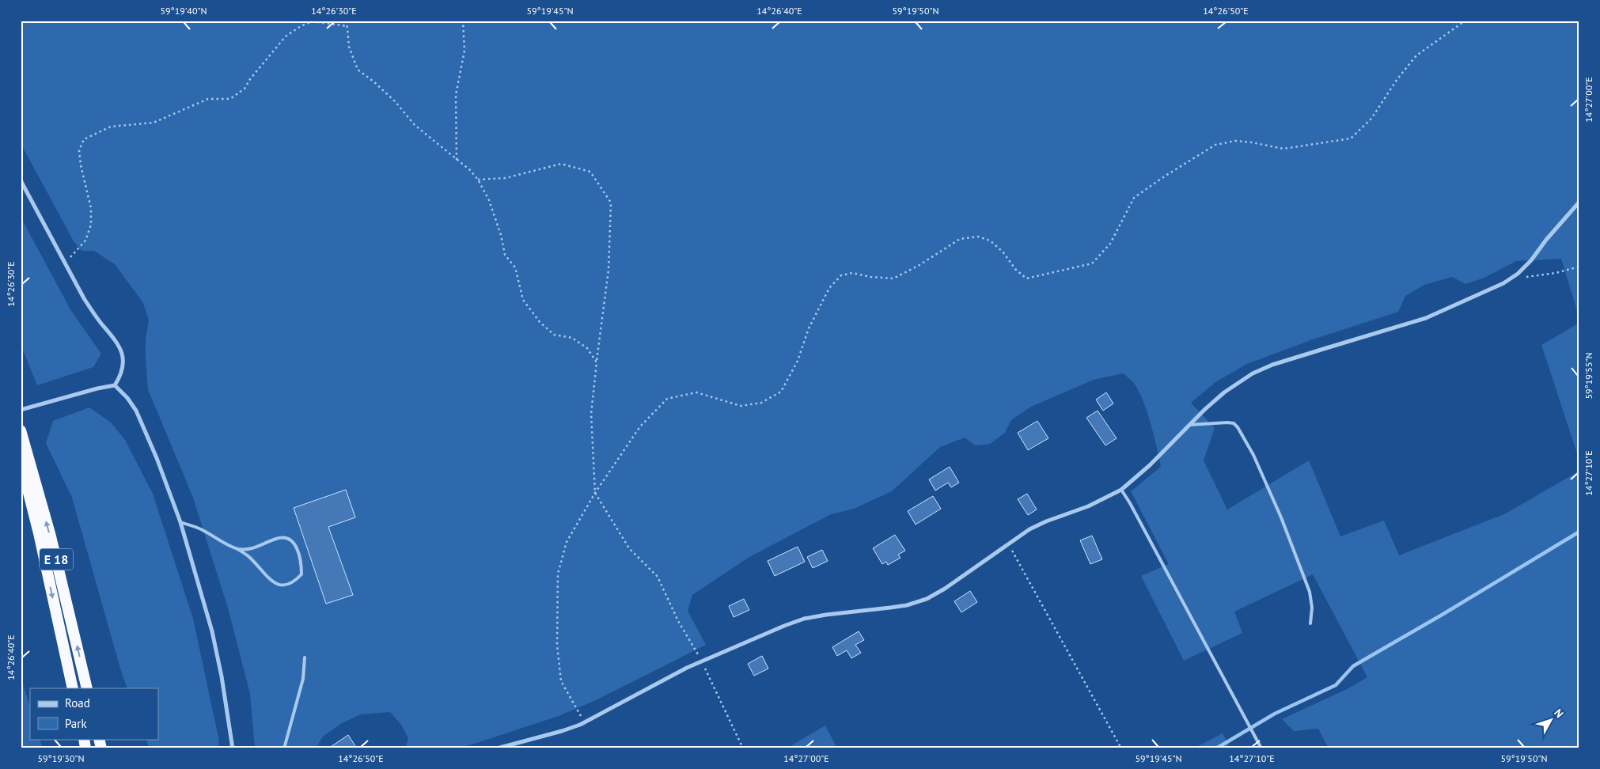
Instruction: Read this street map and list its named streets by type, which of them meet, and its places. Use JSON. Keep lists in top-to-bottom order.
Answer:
{
  "streets": {
    "highway": ["E 18"]
  },
  "legend": ["Road", "Park"],
  "north": "top right",
  "coordinates": [
    "59°19'40\"N",
    "14°26'30\"E",
    "59°19'45\"N",
    "14°26'40\"E",
    "59°19'50\"N",
    "14°26'50\"E",
    "14°27'00\"E",
    "59°19'55\"N",
    "14°27'10\"E",
    "59°19'30\"N"
  ]
}
